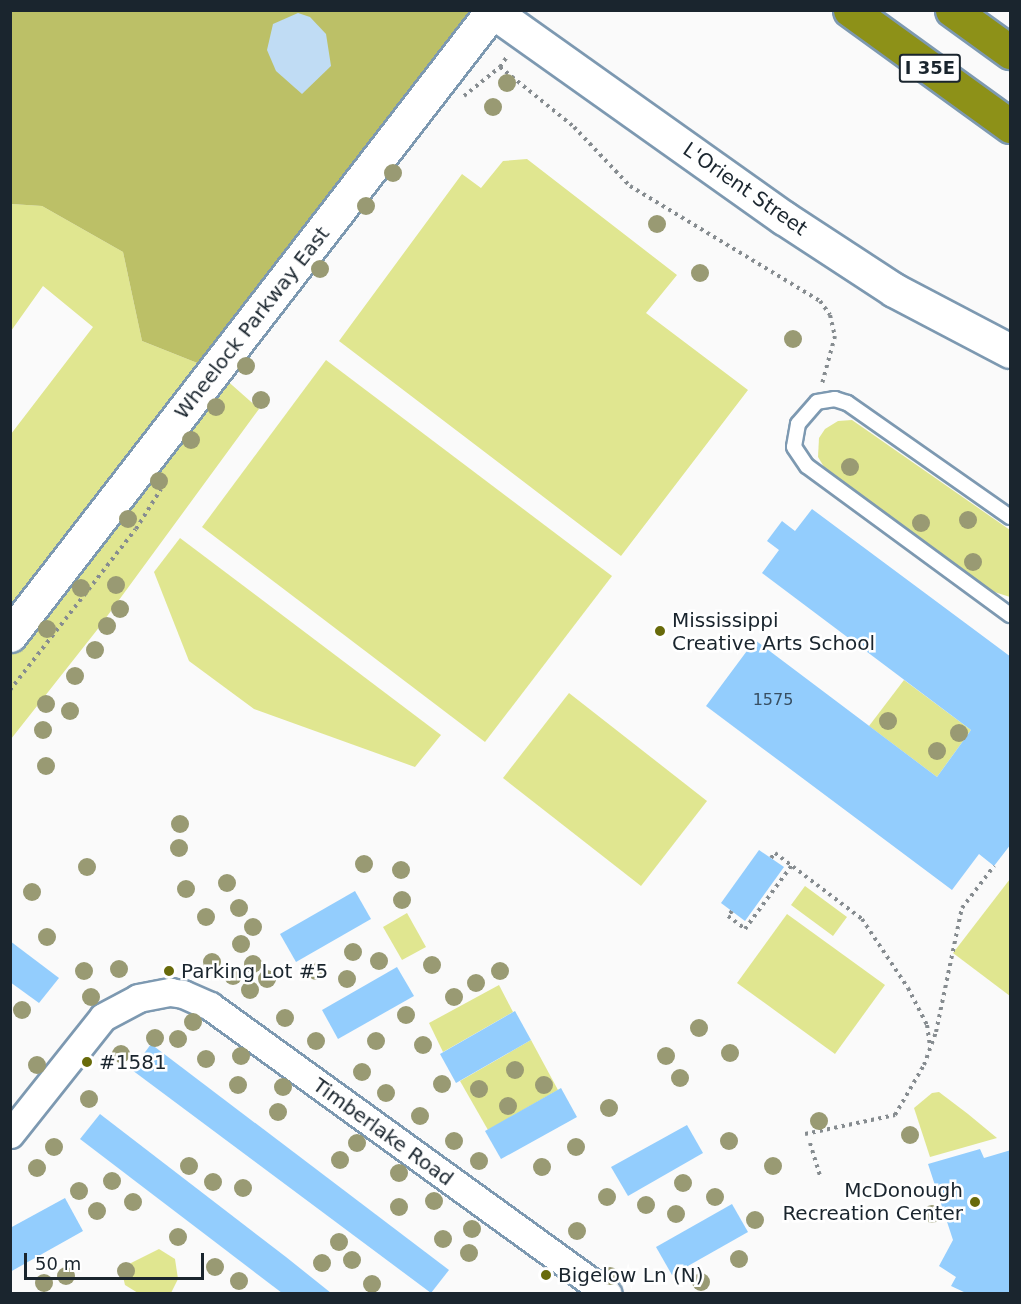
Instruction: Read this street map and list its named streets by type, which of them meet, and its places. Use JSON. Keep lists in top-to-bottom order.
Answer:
{
  "streets": {
    "highway": ["I 35E"],
    "street": ["L'Orient Street", "Wheelock Parkway East", "Timberlake Road"]
  },
  "crossings": [
    ["L'Orient Street", "Wheelock Parkway East"]
  ],
  "places": [
    "Mississippi Creative Arts School",
    "Parking Lot #5",
    "#1581",
    "McDonough Recreation Center",
    "Bigelow Ln (N)"
  ],
  "house_numbers": ["1575"],
  "scale_bar": "50 m"
}
